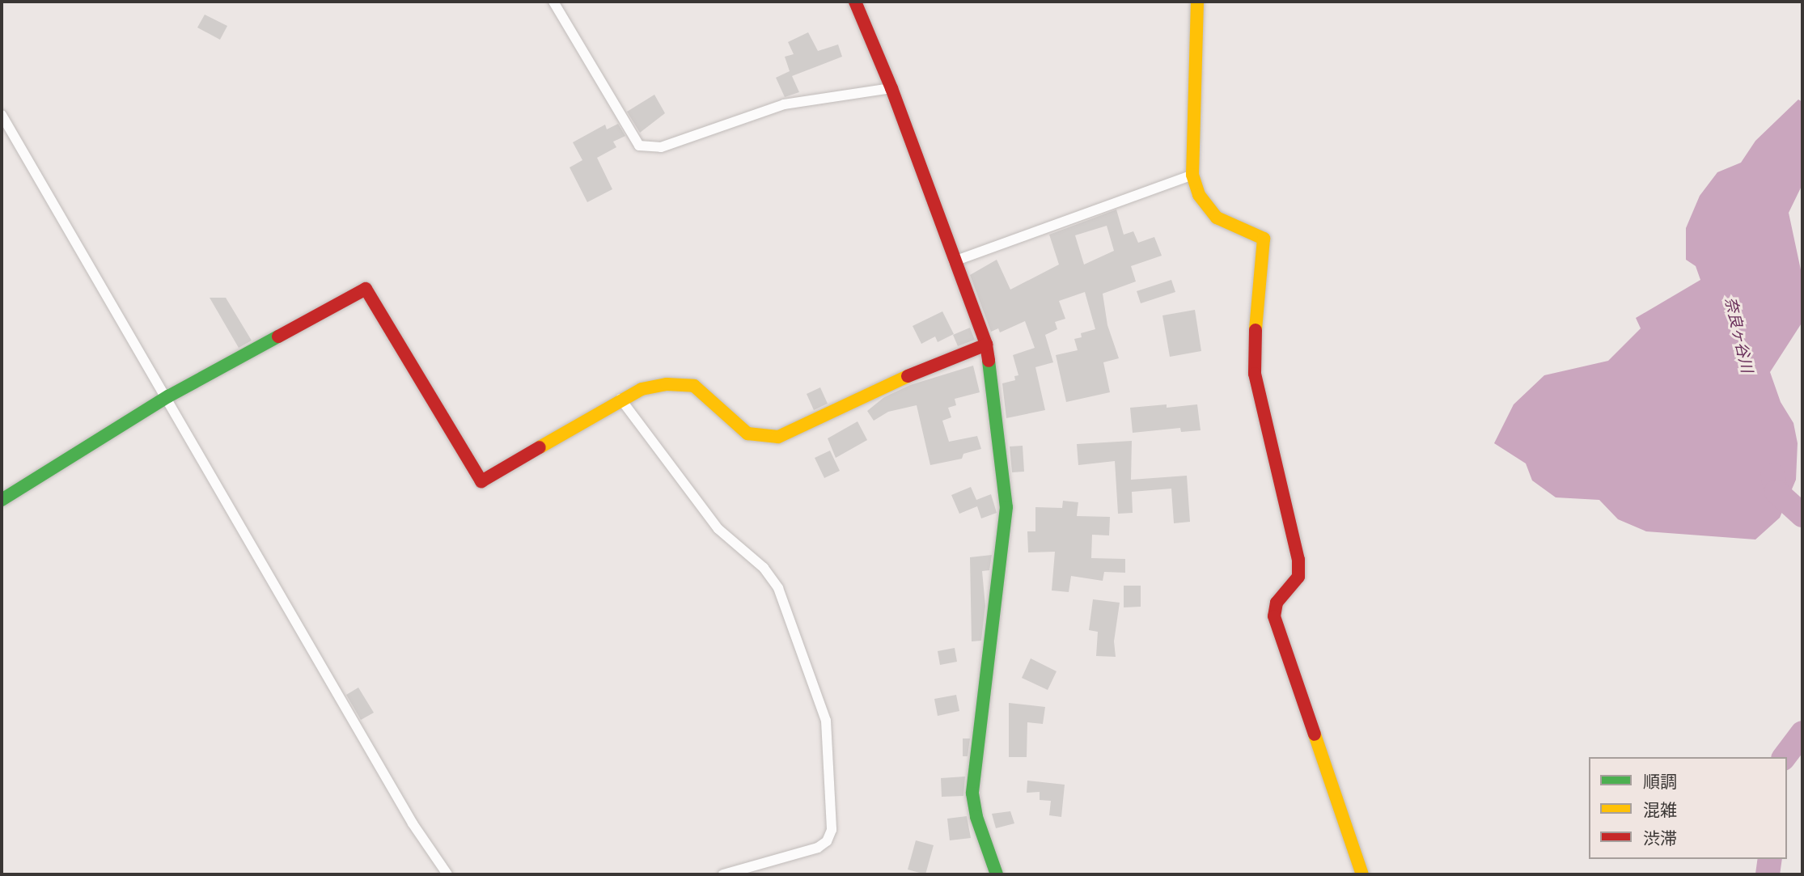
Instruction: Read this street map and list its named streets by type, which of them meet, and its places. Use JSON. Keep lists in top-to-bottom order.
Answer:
{
  "water": ["奈良ヶ谷川"],
  "legend": ["順調", "混雑", "渋滞"]
}
